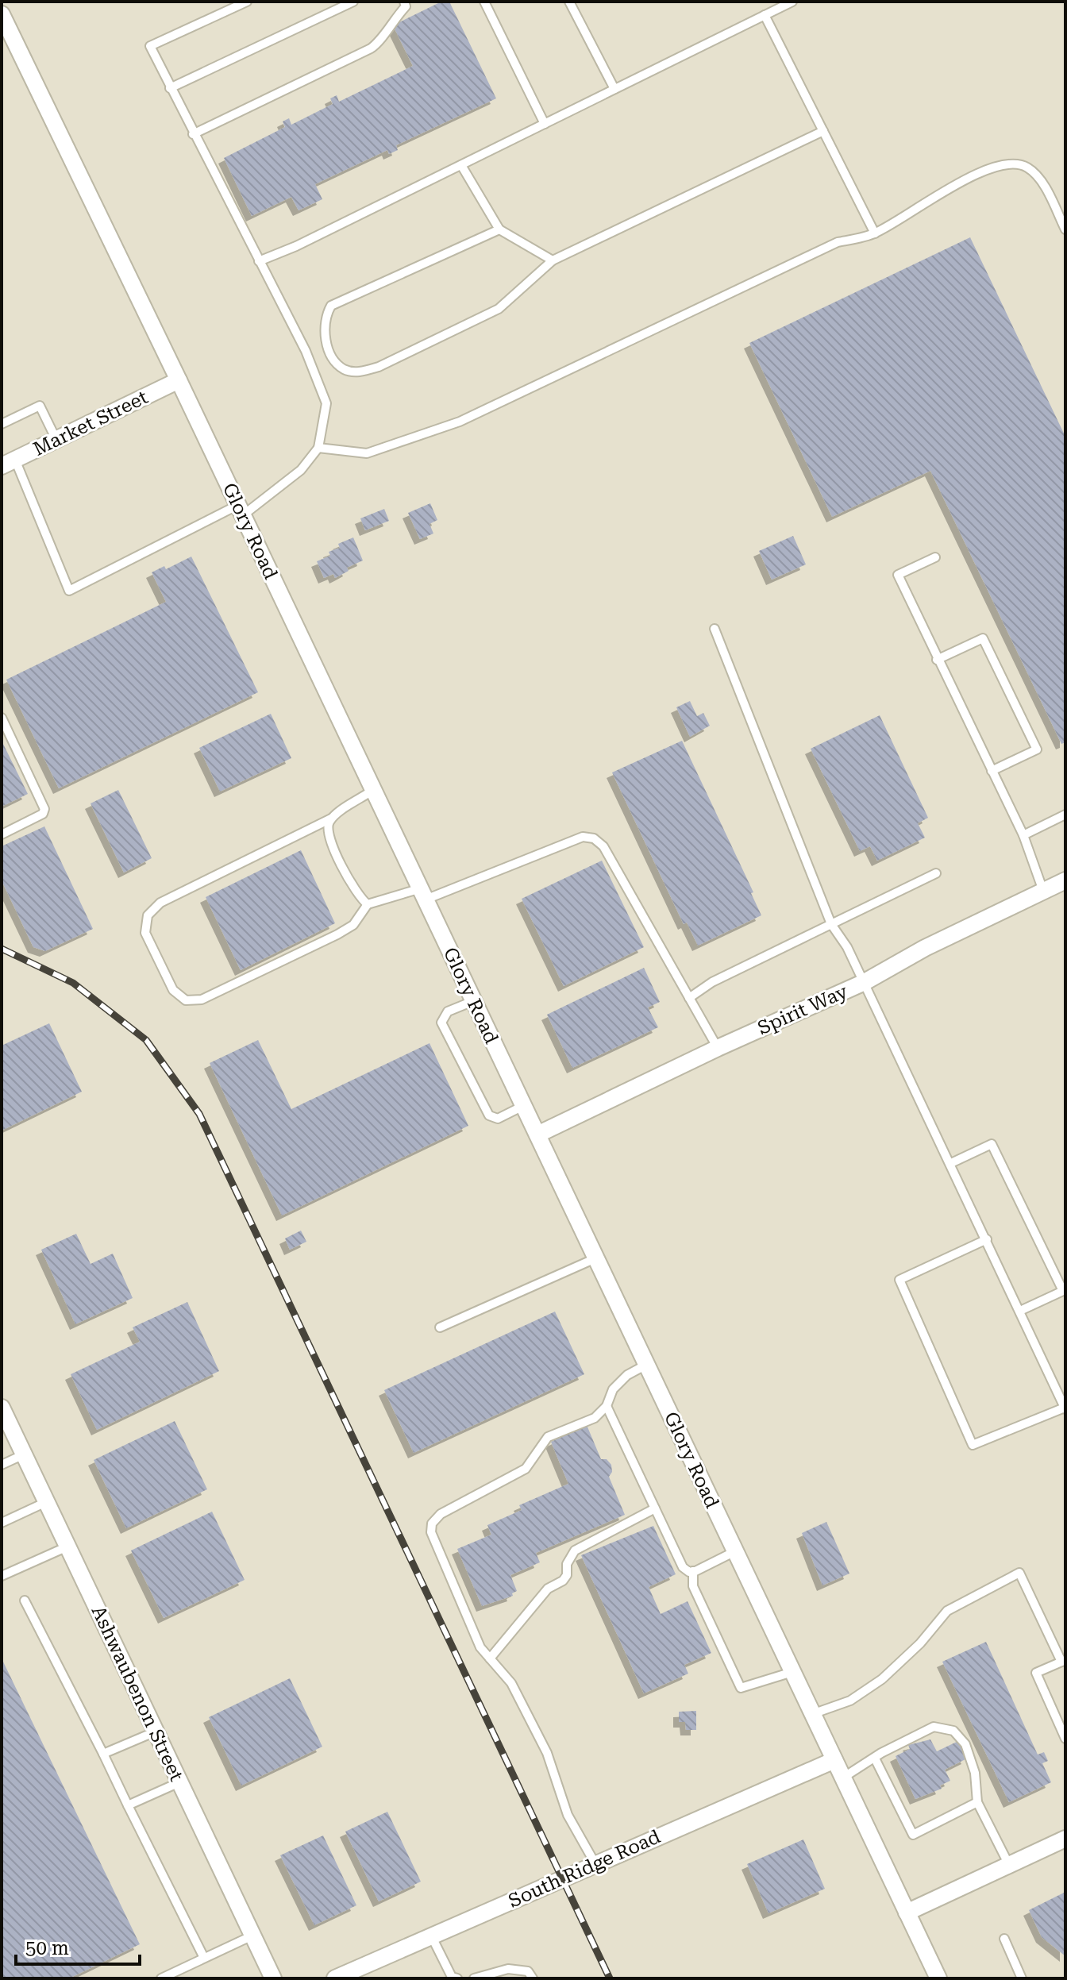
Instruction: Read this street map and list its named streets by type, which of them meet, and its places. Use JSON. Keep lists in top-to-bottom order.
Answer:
{
  "streets": {
    "street": [
      "Market Street",
      "Glory Road",
      "Spirit Way",
      "Ashwaubenon Street",
      "South Ridge Road"
    ]
  },
  "crossings": [
    ["Market Street", "Glory Road"],
    ["Glory Road", "Spirit Way"],
    ["Glory Road", "South Ridge Road"]
  ],
  "scale_bar": "50 m"
}
